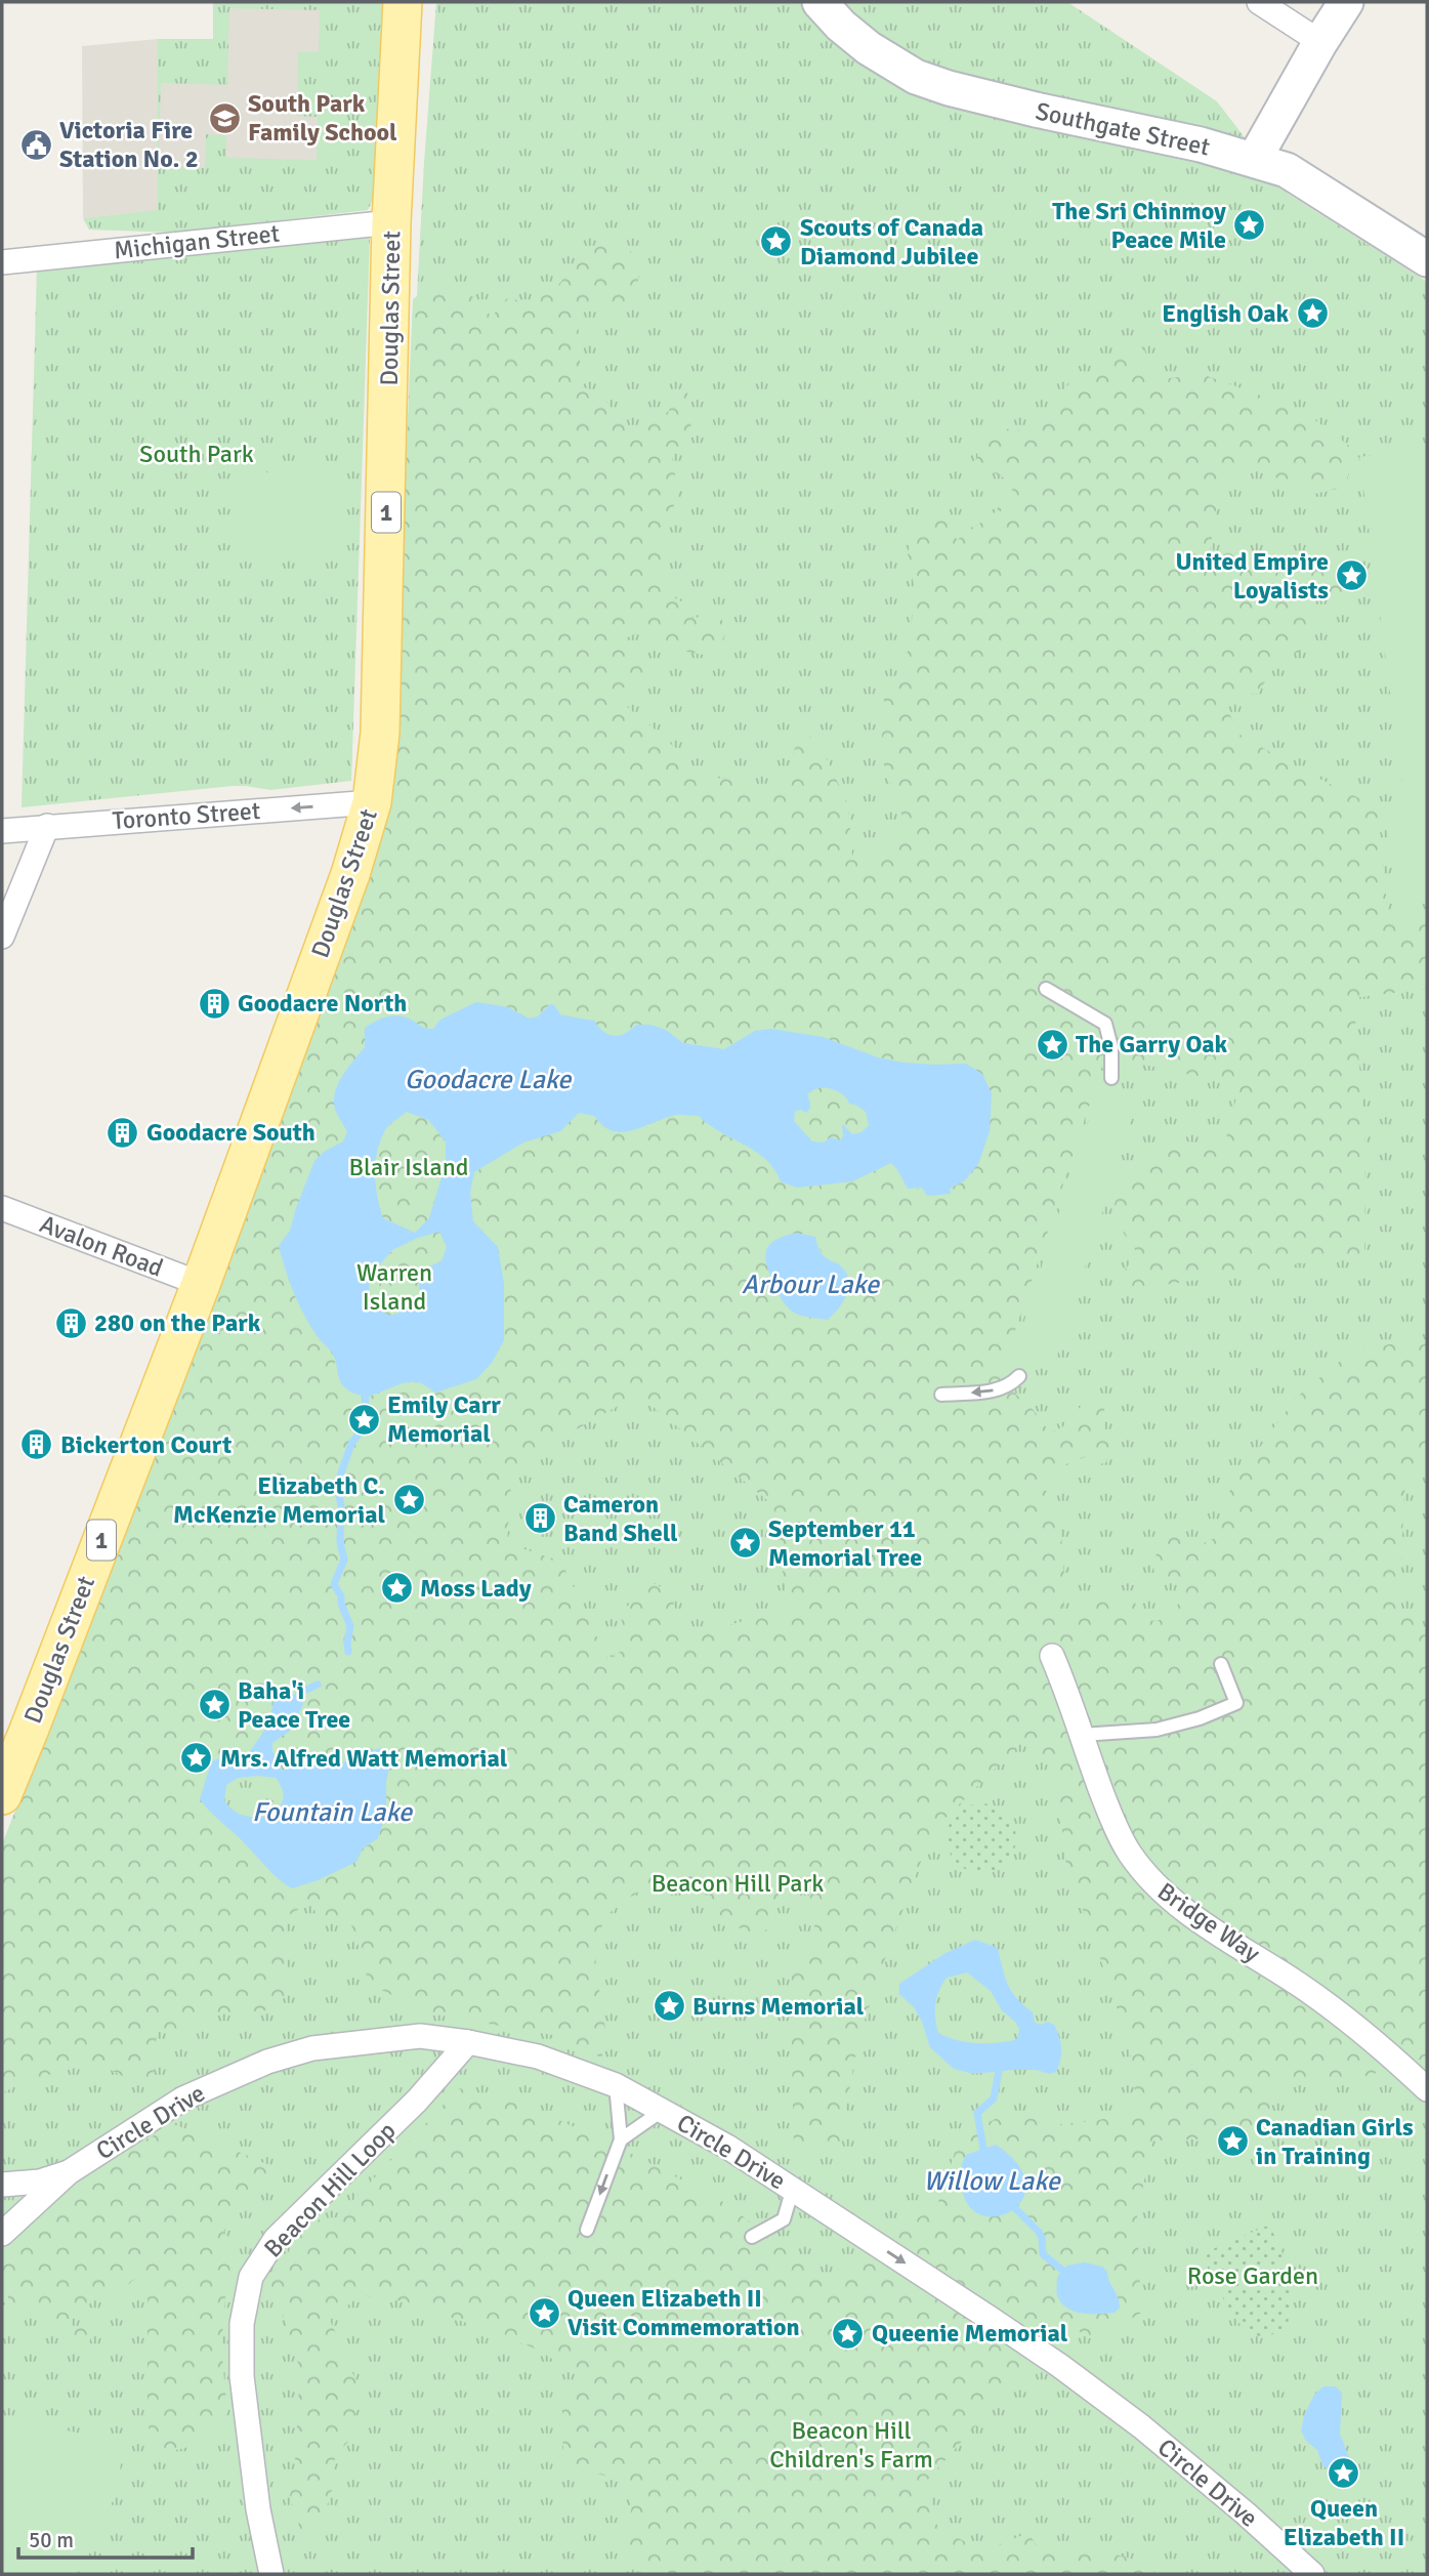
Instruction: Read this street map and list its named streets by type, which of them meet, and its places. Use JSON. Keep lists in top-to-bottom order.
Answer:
{
  "streets": {
    "main road": ["Douglas Street", "1"],
    "street": [
      "Southgate Street",
      "Michigan Street",
      "Toronto Street",
      "Avalon Road",
      "Bridge Way",
      "Circle Drive",
      "Beacon Hill Loop"
    ]
  },
  "crossings": [
    ["Michigan Street", "Douglas Street"],
    ["Douglas Street", "Toronto Street"],
    ["Douglas Street", "Avalon Road"],
    ["Circle Drive", "Beacon Hill Loop"]
  ],
  "one_way": ["Toronto Street", "Circle Drive"],
  "water": [
    "Goodacre Lake",
    "Arbour Lake",
    "Fountain Lake",
    "Willow Lake"
  ],
  "parks": [
    "South Park",
    "Blair Island",
    "Warren Island",
    "Beacon Hill Park",
    "Rose Garden",
    "Beacon Hill Children's Farm"
  ],
  "places": {
    "school or university": ["South Park Family School"],
    "public building": ["Victoria Fire Station No. 2"],
    "place": [
      "The Sri Chinmoy Peace Mile",
      "Scouts of Canada Diamond Jubilee",
      "English Oak",
      "United Empire Loyalists",
      "The Garry Oak",
      "Emily Carr Memorial",
      "Elizabeth C. McKenzie Memorial",
      "September 11 Memorial Tree",
      "Moss Lady",
      "Baha'i Peace Tree",
      "Mrs. Alfred Watt Memorial",
      "Burns Memorial",
      "Canadian Girls in Training",
      "Queen Elizabeth II Visit Commemoration",
      "Queenie Memorial",
      "Queen Elizabeth II"
    ],
    "building": [
      "Goodacre North",
      "Goodacre South",
      "280 on the Park",
      "Bickerton Court",
      "Cameron Band Shell"
    ]
  },
  "scale_bar": "50 m"
}
